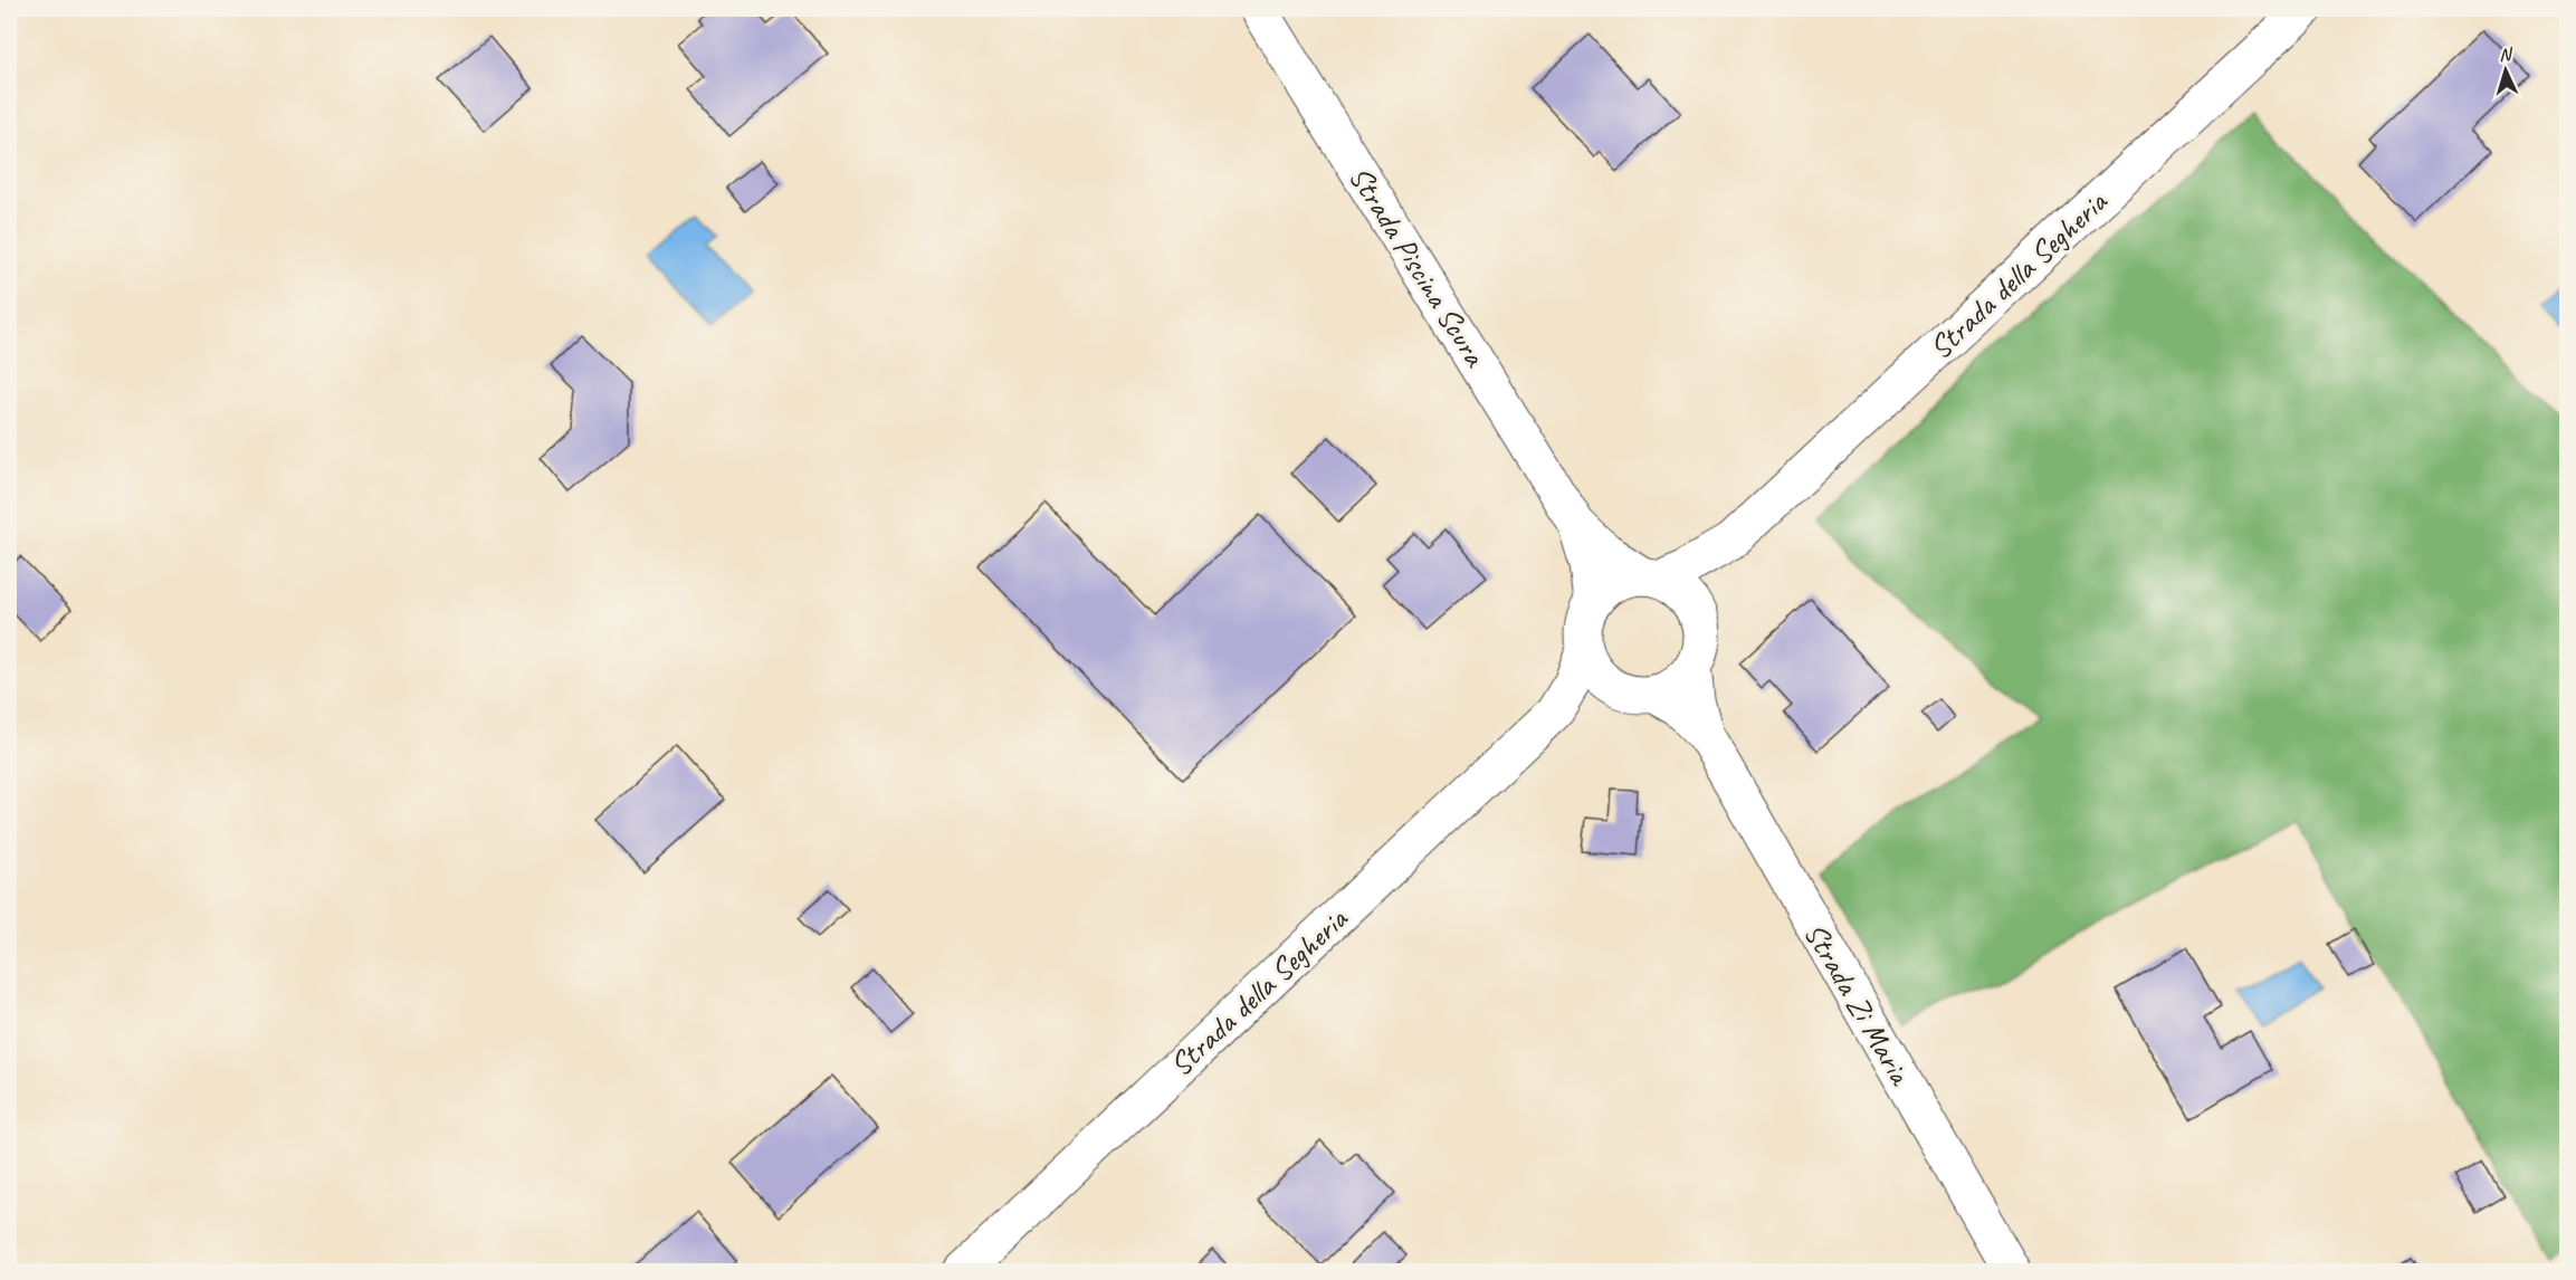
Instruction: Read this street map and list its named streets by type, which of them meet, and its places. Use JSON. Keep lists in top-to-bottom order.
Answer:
{
  "streets": {
    "main road": ["Strada Piscina Scura", "Strada della Segheria", "Strada Zi Maria"]
  },
  "crossings": [
    ["Strada Piscina Scura", "Strada della Segheria"],
    ["Strada Piscina Scura", "Strada Zi Maria"],
    ["Strada della Segheria", "Strada Zi Maria"]
  ],
  "north": "top"
}
